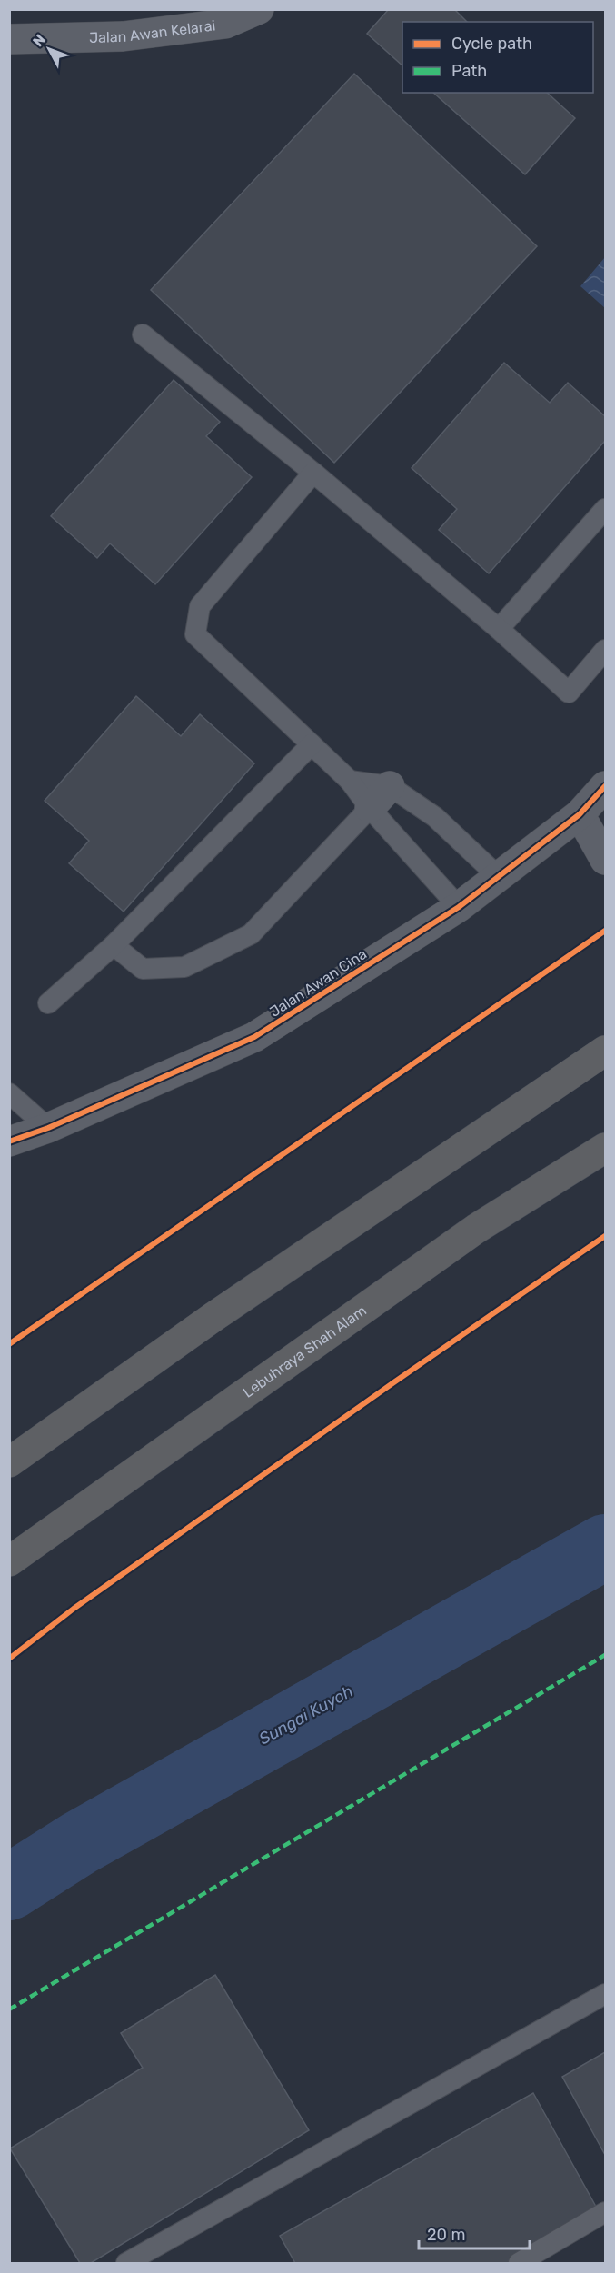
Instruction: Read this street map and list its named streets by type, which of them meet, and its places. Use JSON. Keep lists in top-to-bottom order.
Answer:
{
  "streets": {
    "highway": ["Lebuhraya Shah Alam"],
    "street": ["Jalan Awan Kelarai", "Jalan Awan Cina"]
  },
  "water": ["Sungai Kuyoh"],
  "legend": ["Cycle path", "Path"],
  "scale_bar": "20 m",
  "north": "top left"
}
